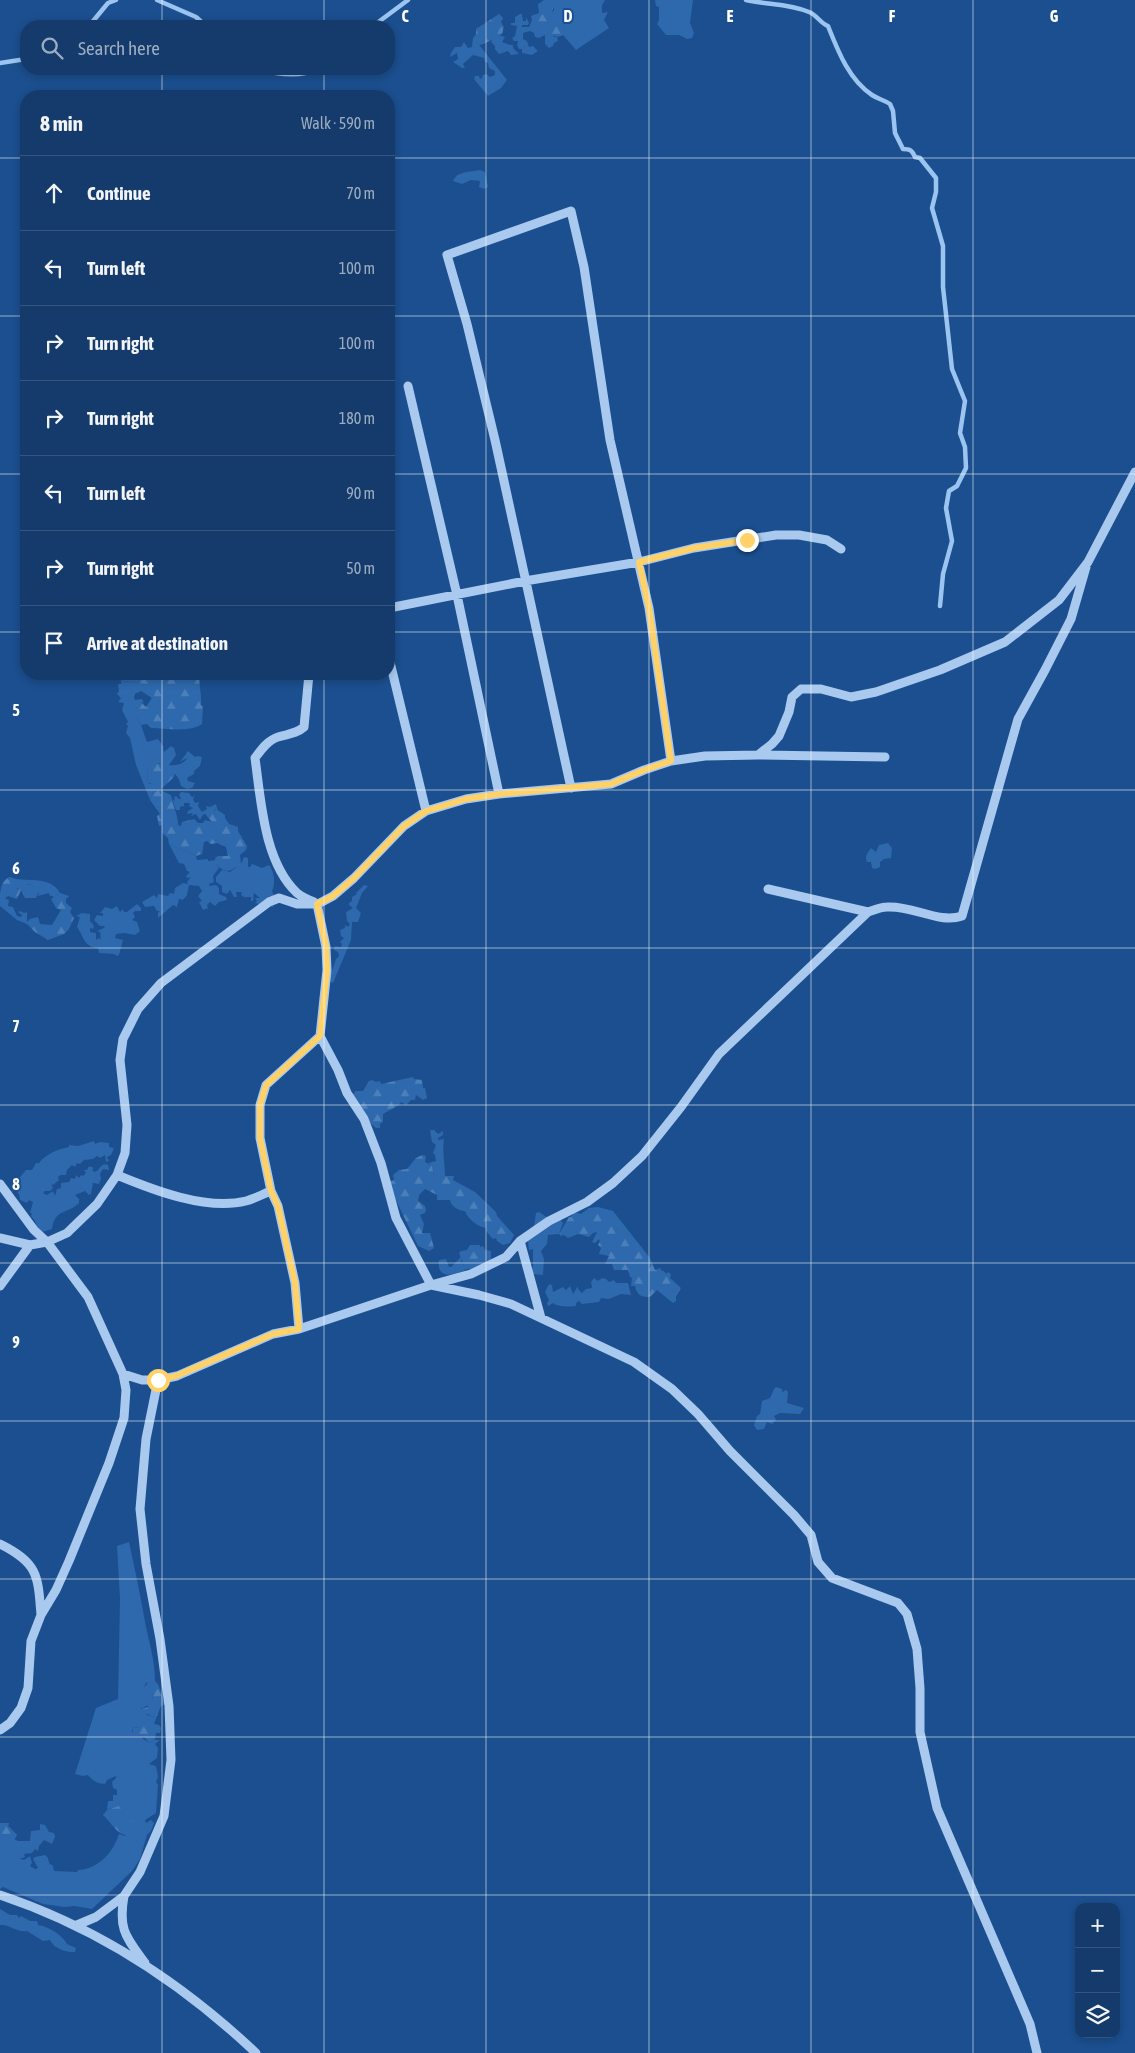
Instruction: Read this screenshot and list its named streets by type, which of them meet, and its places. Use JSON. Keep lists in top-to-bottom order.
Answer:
{
  "page": {
    "search": "Search here",
    "heading": ["8 min", "Walk · 590 m"],
    "list": [
      ["Continue", "70 m"],
      ["Turn left", "100 m"],
      ["Turn right", "100 m"],
      ["Turn right", "180 m"],
      ["Turn left", "90 m"],
      ["Turn right", "50 m"],
      "Arrive at destination"
    ],
    "map_buttons": ["+", "−"]
  },
  "grid": {
    "columns": [
      "C",
      "D",
      "E",
      "F",
      "G"
    ],
    "rows": [
      "5",
      "6",
      "7",
      "8",
      "9"
    ]
  }
}
